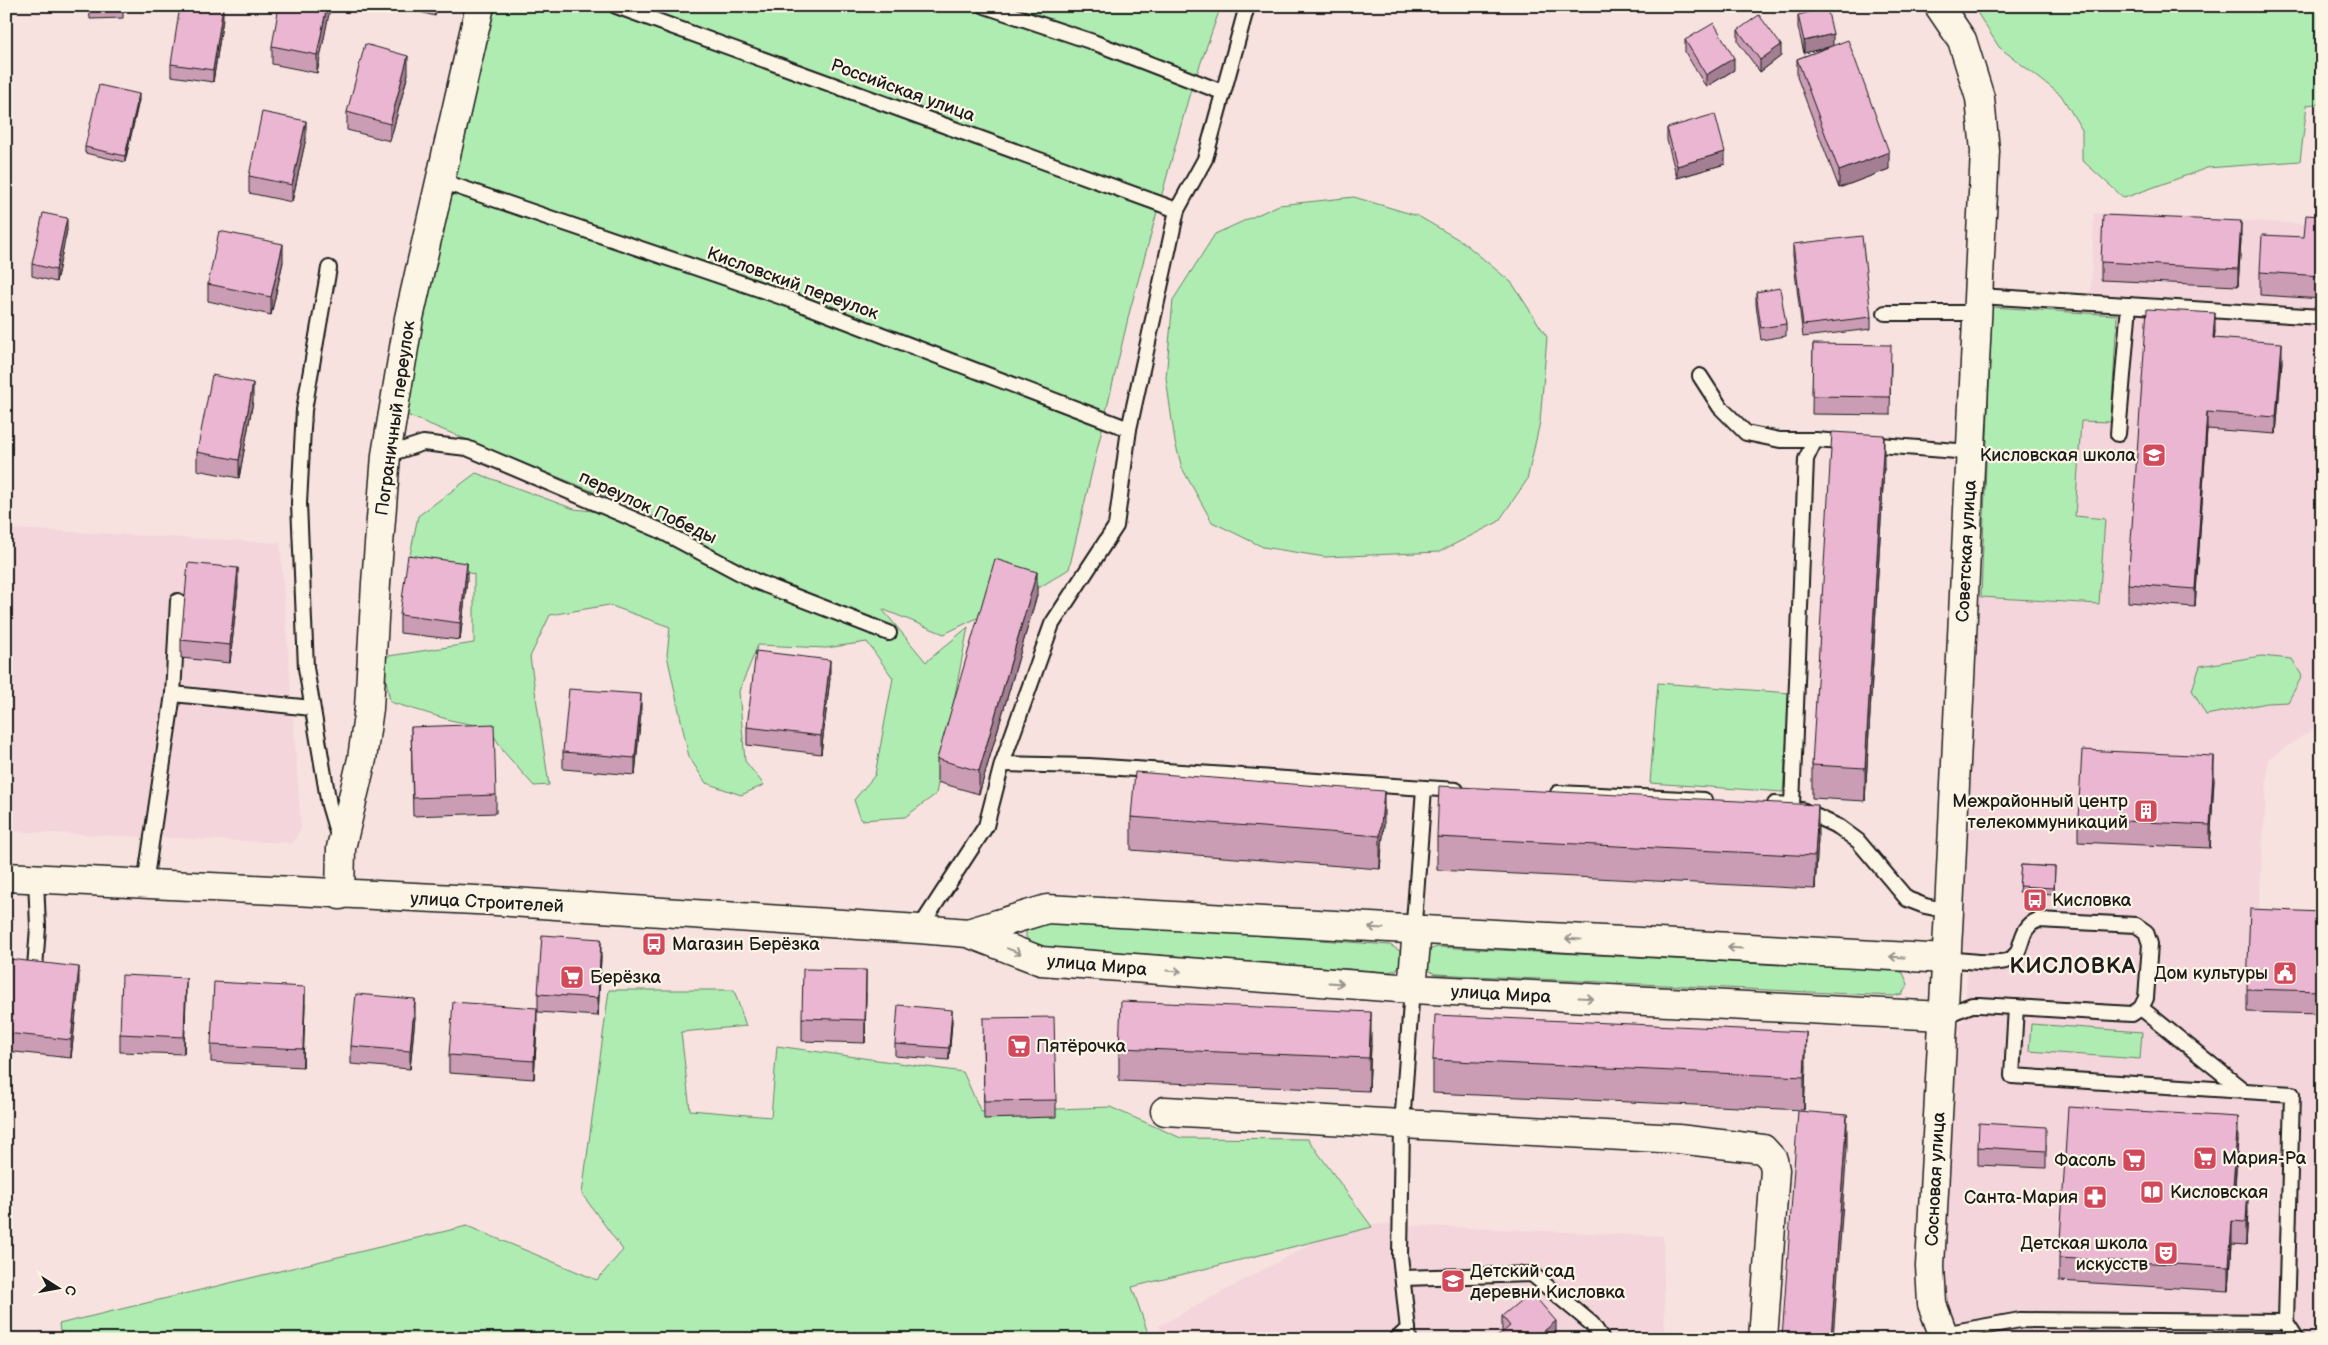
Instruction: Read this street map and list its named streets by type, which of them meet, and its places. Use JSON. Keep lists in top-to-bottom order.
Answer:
{
  "streets": {
    "street": [
      "Пограничный переулок",
      "Советская улица",
      "улица Строителей",
      "улица Мира",
      "Сосновая улица"
    ],
    "lane": ["Российская улица", "Кисловский переулок", "переулок Победы"]
  },
  "crossings": [
    ["Кисловский переулок", "Пограничный переулок"],
    ["Пограничный переулок", "переулок Победы"],
    ["Пограничный переулок", "улица Строителей"],
    ["Советская улица", "улица Мира"],
    ["Советская улица", "Сосновая улица"],
    ["улица Строителей", "улица Мира"],
    ["улица Мира", "Сосновая улица"]
  ],
  "districts": ["КИСЛОВКА"],
  "places": {
    "school or university": ["Кисловская школа", "Детский сад деревни Кисловка"],
    "building": ["Межрайонный центр телекоммуникаций"],
    "bus stop": ["Кисловка", "Магазин Берёзка"],
    "public building": ["Дом культуры"],
    "supermarket": [
      "Берёзка",
      "Пятёрочка",
      "Мария-Ра",
      "Фасоль"
    ],
    "library": ["Кисловская"],
    "pharmacy": ["Санта-Мария"],
    "theatre": ["Детская школа искусств"]
  },
  "north": "right"
}
